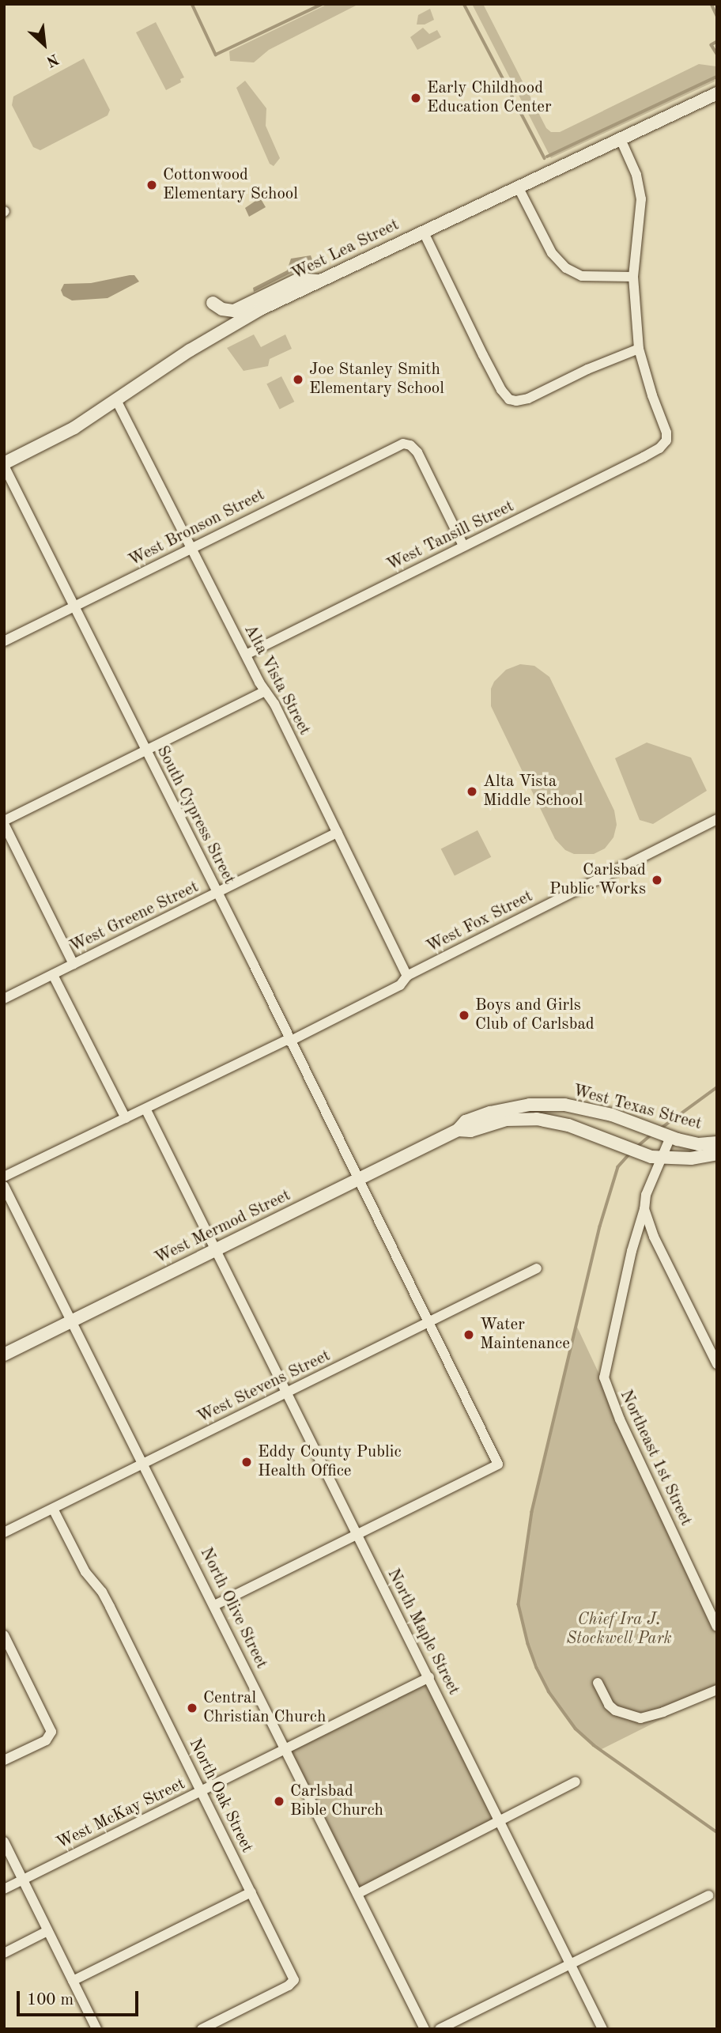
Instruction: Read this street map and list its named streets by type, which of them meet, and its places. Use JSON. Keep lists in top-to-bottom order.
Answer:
{
  "streets": {
    "street": [
      "West Lea Street",
      "West Bronson Street",
      "West Tansill Street",
      "Alta Vista Street",
      "South Cypress Street",
      "West Greene Street",
      "West Fox Street",
      "West Texas Street",
      "West Mermod Street",
      "West Stevens Street",
      "Northeast 1st Street",
      "North Olive Street",
      "North Maple Street",
      "North Oak Street",
      "West McKay Street"
    ]
  },
  "crossings": [
    ["West Lea Street", "Alta Vista Street"],
    ["West Lea Street", "South Cypress Street"],
    ["West Bronson Street", "West Tansill Street"],
    ["West Bronson Street", "Alta Vista Street"],
    ["West Bronson Street", "South Cypress Street"],
    ["West Tansill Street", "Alta Vista Street"],
    ["Alta Vista Street", "West Greene Street"],
    ["Alta Vista Street", "West Fox Street"],
    ["South Cypress Street", "West Greene Street"],
    ["South Cypress Street", "West Fox Street"],
    ["South Cypress Street", "West Mermod Street"],
    ["South Cypress Street", "West Stevens Street"],
    ["South Cypress Street", "North Maple Street"],
    ["West Fox Street", "North Maple Street"],
    ["West Texas Street", "West Mermod Street"],
    ["West Texas Street", "Northeast 1st Street"],
    ["West Mermod Street", "North Olive Street"],
    ["West Mermod Street", "North Maple Street"],
    ["West Stevens Street", "North Olive Street"],
    ["West Stevens Street", "North Maple Street"],
    ["West Stevens Street", "North Oak Street"],
    ["North Olive Street", "West McKay Street"],
    ["North Maple Street", "West McKay Street"],
    ["North Oak Street", "West McKay Street"]
  ],
  "parks": ["Chief Ira J. Stockwell Park"],
  "places": [
    "Early Childhood Education Center",
    "Cottonwood Elementary School",
    "Joe Stanley Smith Elementary School",
    "Alta Vista Middle School",
    "Carlsbad Public Works",
    "Boys and Girls Club of Carlsbad",
    "Water Maintenance",
    "Eddy County Public Health Office",
    "Central Christian Church",
    "Carlsbad Bible Church"
  ],
  "scale_bar": "100 m",
  "north": "bottom right"
}
